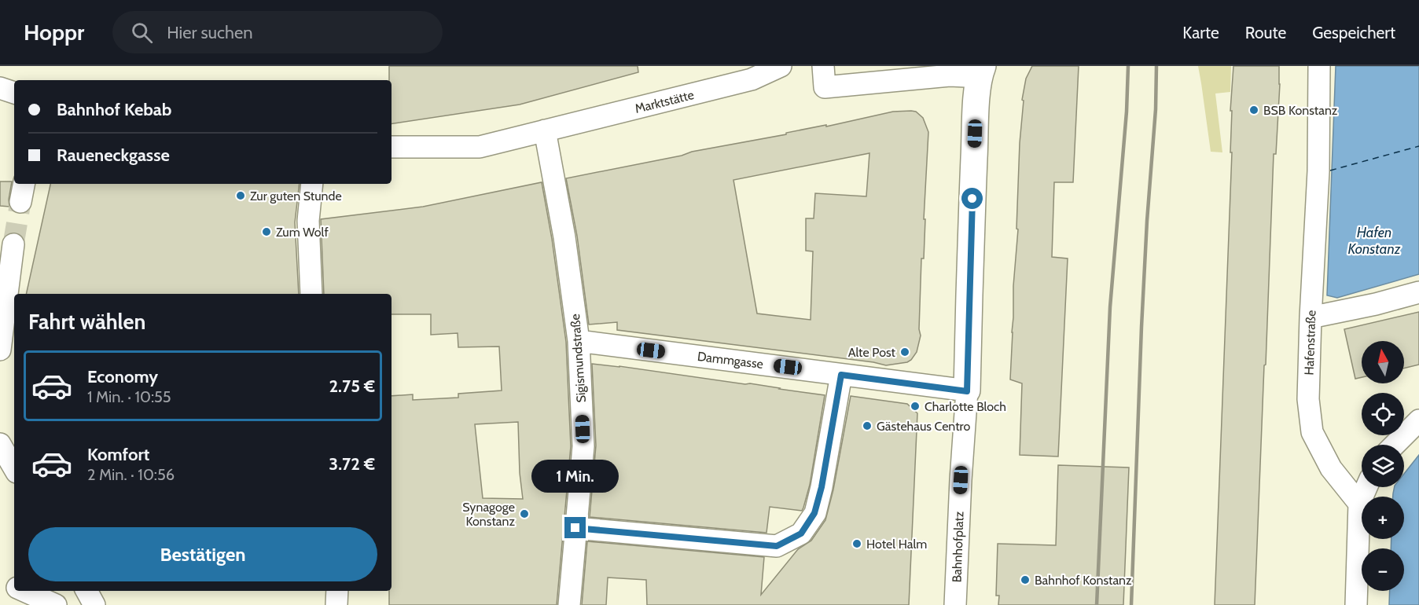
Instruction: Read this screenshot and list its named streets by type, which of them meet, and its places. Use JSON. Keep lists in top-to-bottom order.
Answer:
{
  "streets": {
    "street": [
      "Marktstätte",
      "Hafenstraße",
      "Sigismundstraße",
      "Dammgasse",
      "Bahnhofplatz"
    ]
  },
  "crossings": [
    ["Marktstätte", "Sigismundstraße"],
    ["Sigismundstraße", "Dammgasse"],
    ["Dammgasse", "Bahnhofplatz"]
  ],
  "water": ["Hafen Konstanz"],
  "places": [
    "BSB Konstanz",
    "Zur guten Stunde",
    "Zum Wolf",
    "Alte Post",
    "Charlotte Bloch",
    "Gästehaus Centro",
    "Synagoge Konstanz",
    "Hotel Halm",
    "Bahnhof Konstanz"
  ],
  "north": "top",
  "page": {
    "header": "Hoppr",
    "search": "Hier suchen",
    "nav": ["Karte", "Route", "Gespeichert"],
    "banner": ["Bahnhof Kebab", "Raueneckgasse"],
    "heading": "Fahrt wählen",
    "map_buttons": ["+", "−"],
    "list": [
      {
        "name": "Economy",
        "note": "1 Min. · 10:55",
        "value": "2.75 €"
      },
      {
        "name": "Komfort",
        "note": "2 Min. · 10:56",
        "value": "3.72 €"
      }
    ],
    "bubble": "1 Min.",
    "buttons": "Bestätigen"
  }
}
